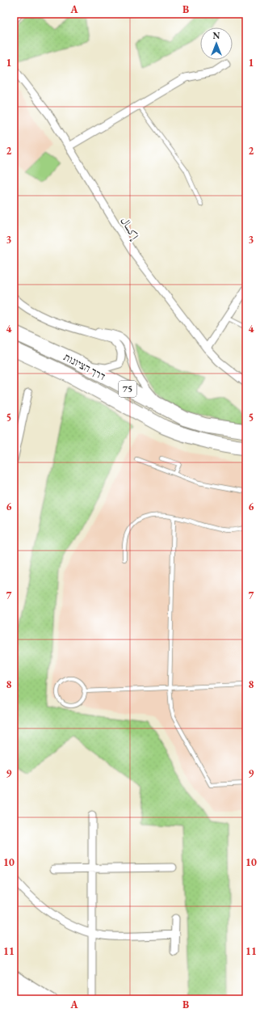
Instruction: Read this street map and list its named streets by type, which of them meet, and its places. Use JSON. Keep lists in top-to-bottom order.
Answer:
{
  "streets": {
    "highway": ["דרך הציונות", "75"],
    "street": ["إكسال"]
  },
  "north": "top",
  "grid": {
    "columns": ["A", "B"],
    "rows": [
      "1",
      "2",
      "3",
      "4",
      "5",
      "6",
      "7",
      "8",
      "9",
      "10",
      "11"
    ]
  }
}
